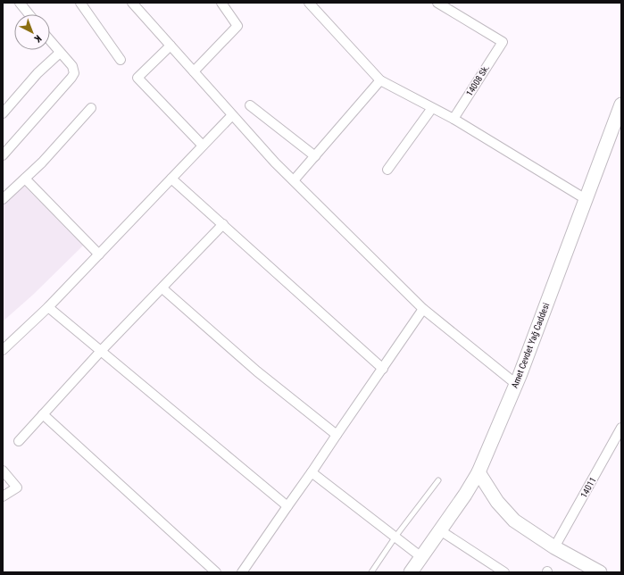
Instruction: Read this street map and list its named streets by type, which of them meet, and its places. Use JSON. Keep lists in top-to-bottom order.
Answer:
{
  "streets": {
    "main road": ["Amet Cevdet Yağ Caddesi"],
    "street": ["14008 Sk.", "14011"]
  },
  "north": "bottom right"
}
